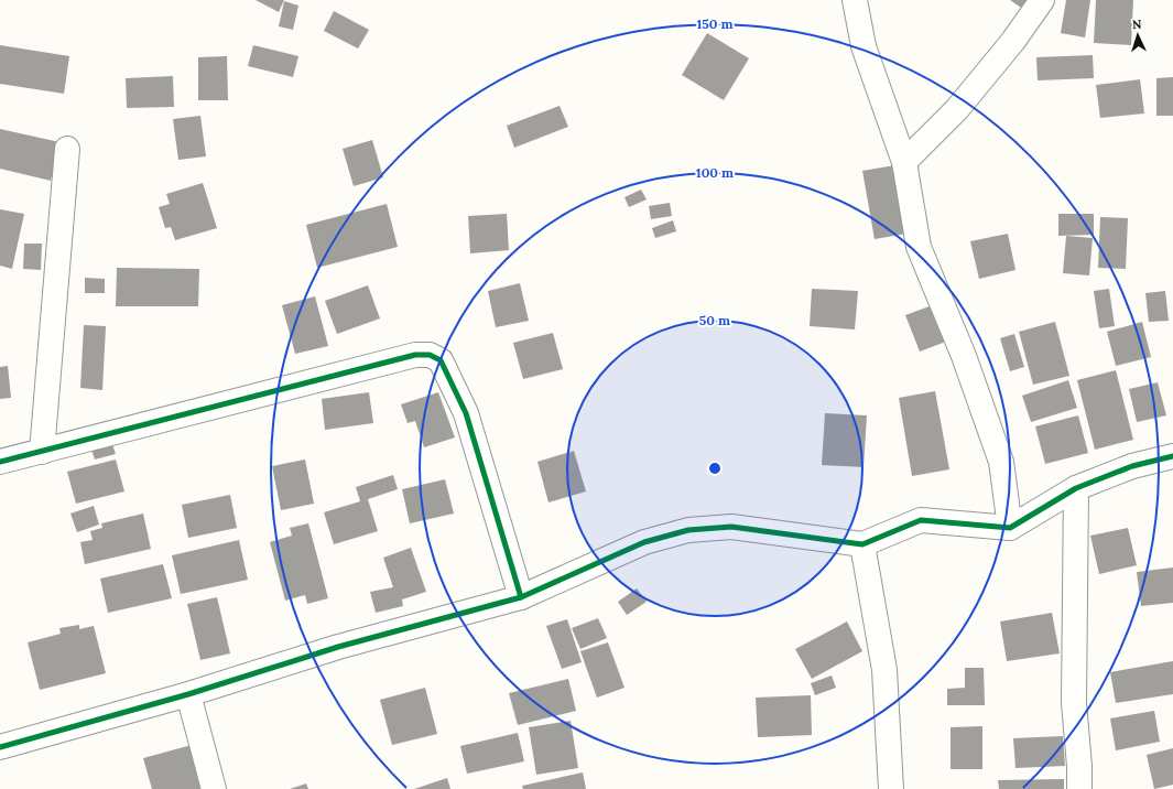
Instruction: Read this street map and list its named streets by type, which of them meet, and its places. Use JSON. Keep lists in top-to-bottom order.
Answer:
{
  "north": "top",
  "rings": ["150 m", "100 m", "50 m"]
}
